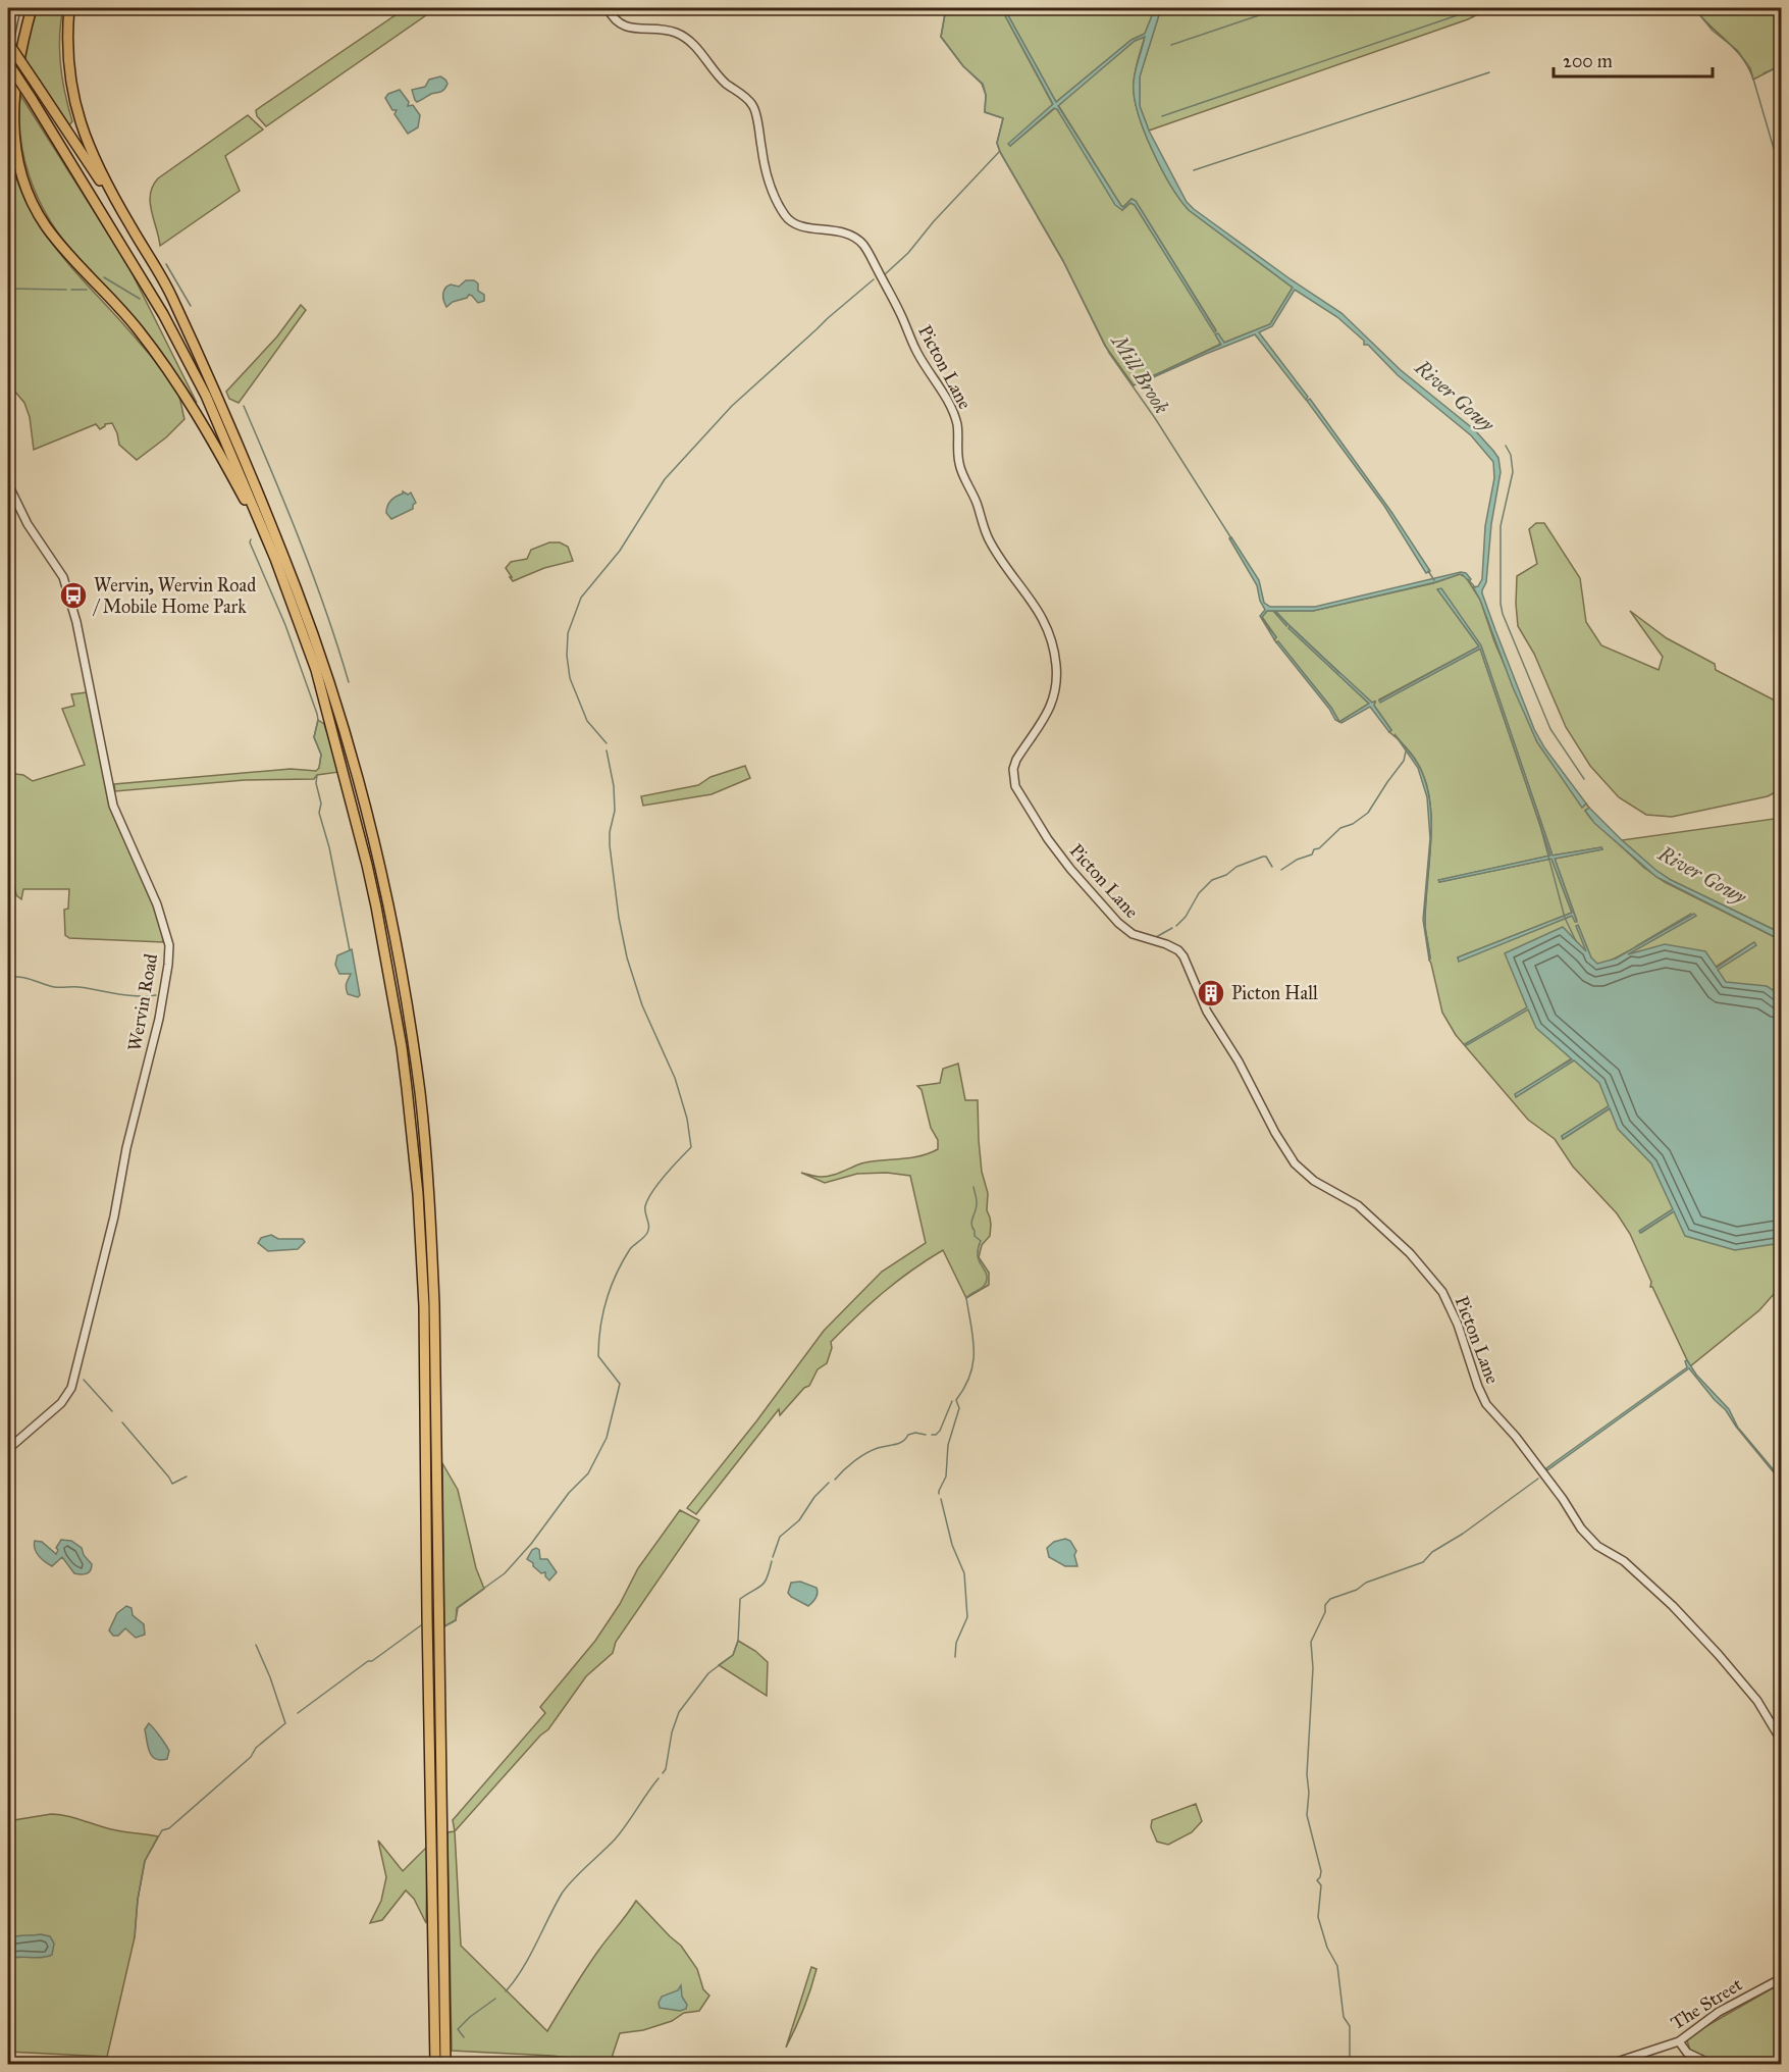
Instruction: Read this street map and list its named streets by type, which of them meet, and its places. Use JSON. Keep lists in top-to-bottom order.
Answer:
{
  "streets": {
    "street": ["Picton Lane", "Wervin Road", "The Street"]
  },
  "water": ["Mill Brook", "River Gowy"],
  "places": {
    "bus stop": ["Wervin, Wervin Road / Mobile Home Park"],
    "building": ["Picton Hall"]
  },
  "scale_bar": "200 m"
}
